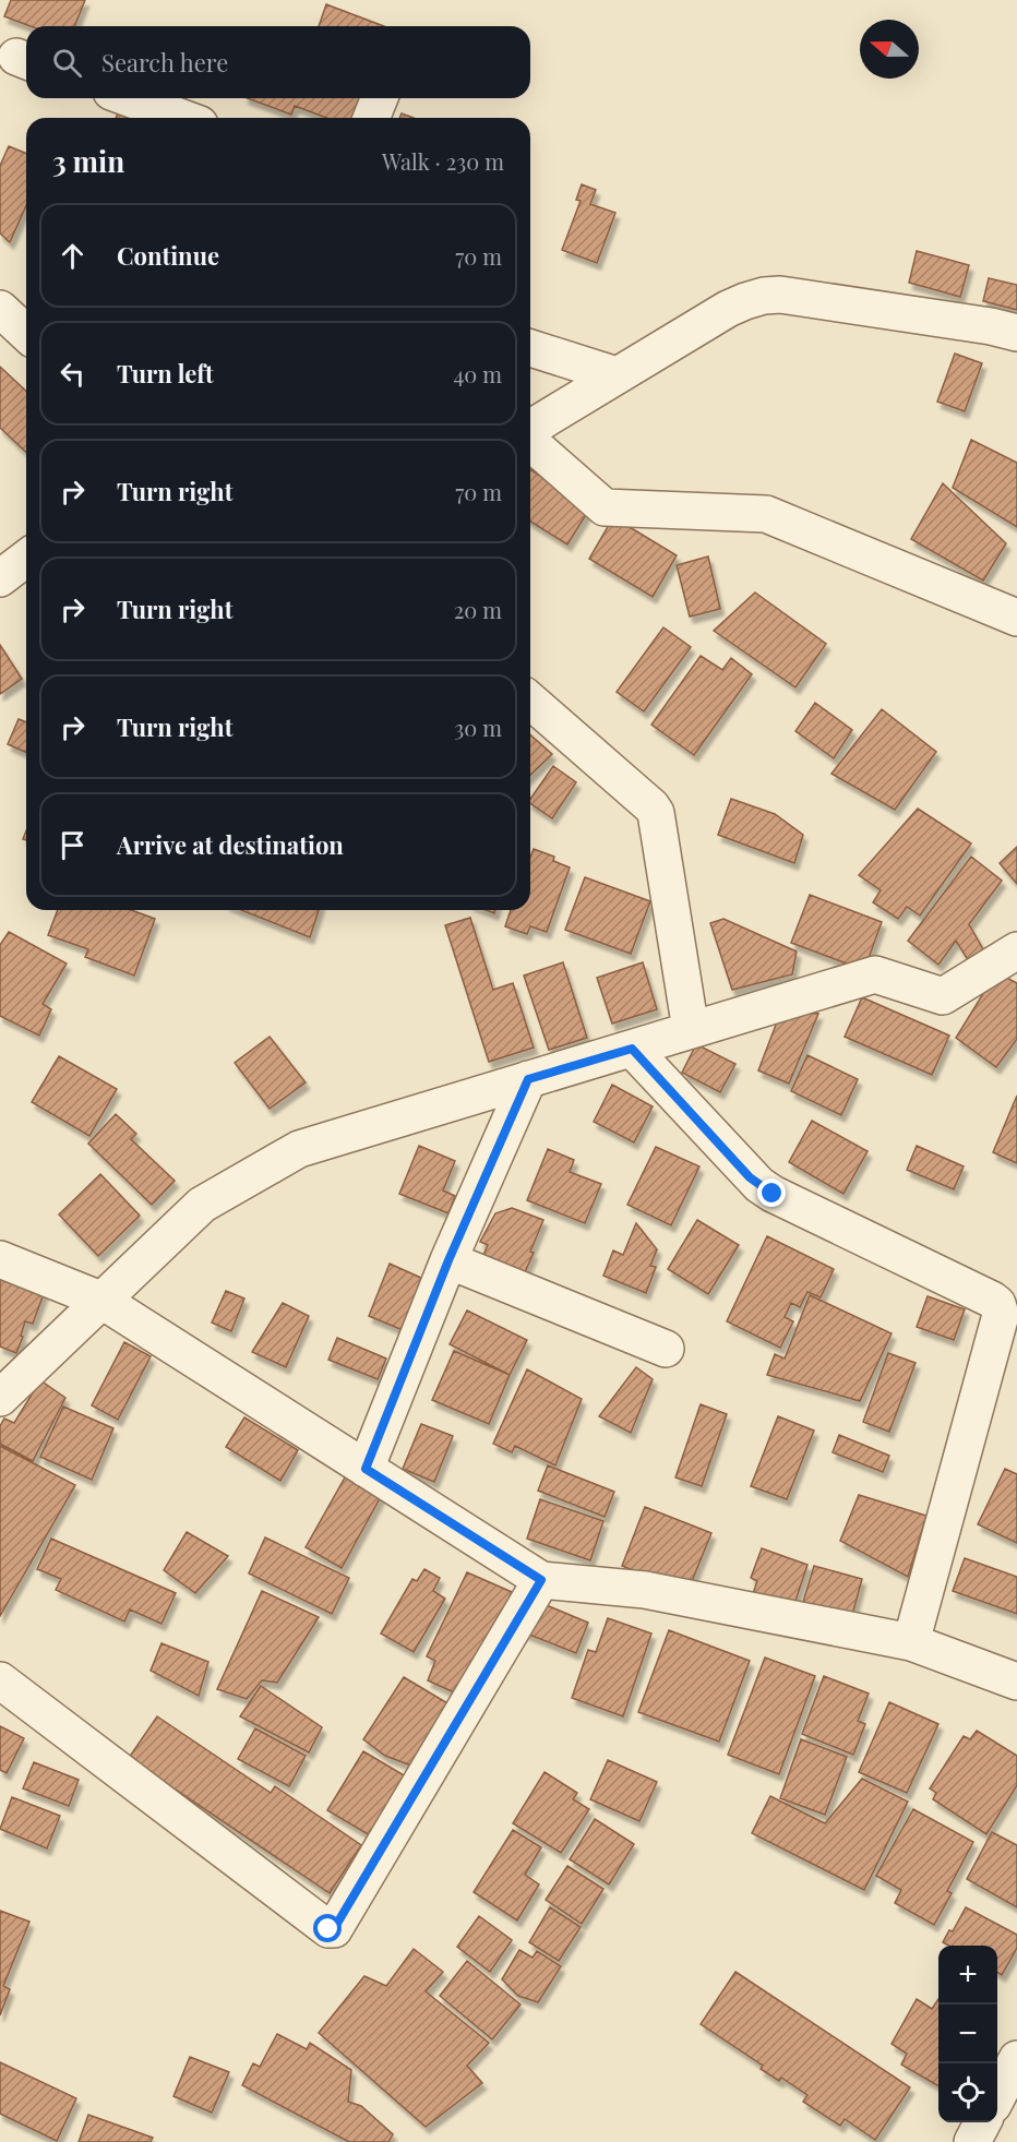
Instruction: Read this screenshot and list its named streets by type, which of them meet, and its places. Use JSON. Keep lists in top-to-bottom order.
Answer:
{
  "north": "left",
  "page": {
    "search": "Search here",
    "heading": ["3 min", "Walk · 230 m"],
    "list": [
      ["Continue", "70 m"],
      ["Turn left", "40 m"],
      ["Turn right", "70 m"],
      ["Turn right", "20 m"],
      ["Turn right", "30 m"],
      "Arrive at destination"
    ],
    "map_buttons": ["+", "−"]
  }
}
